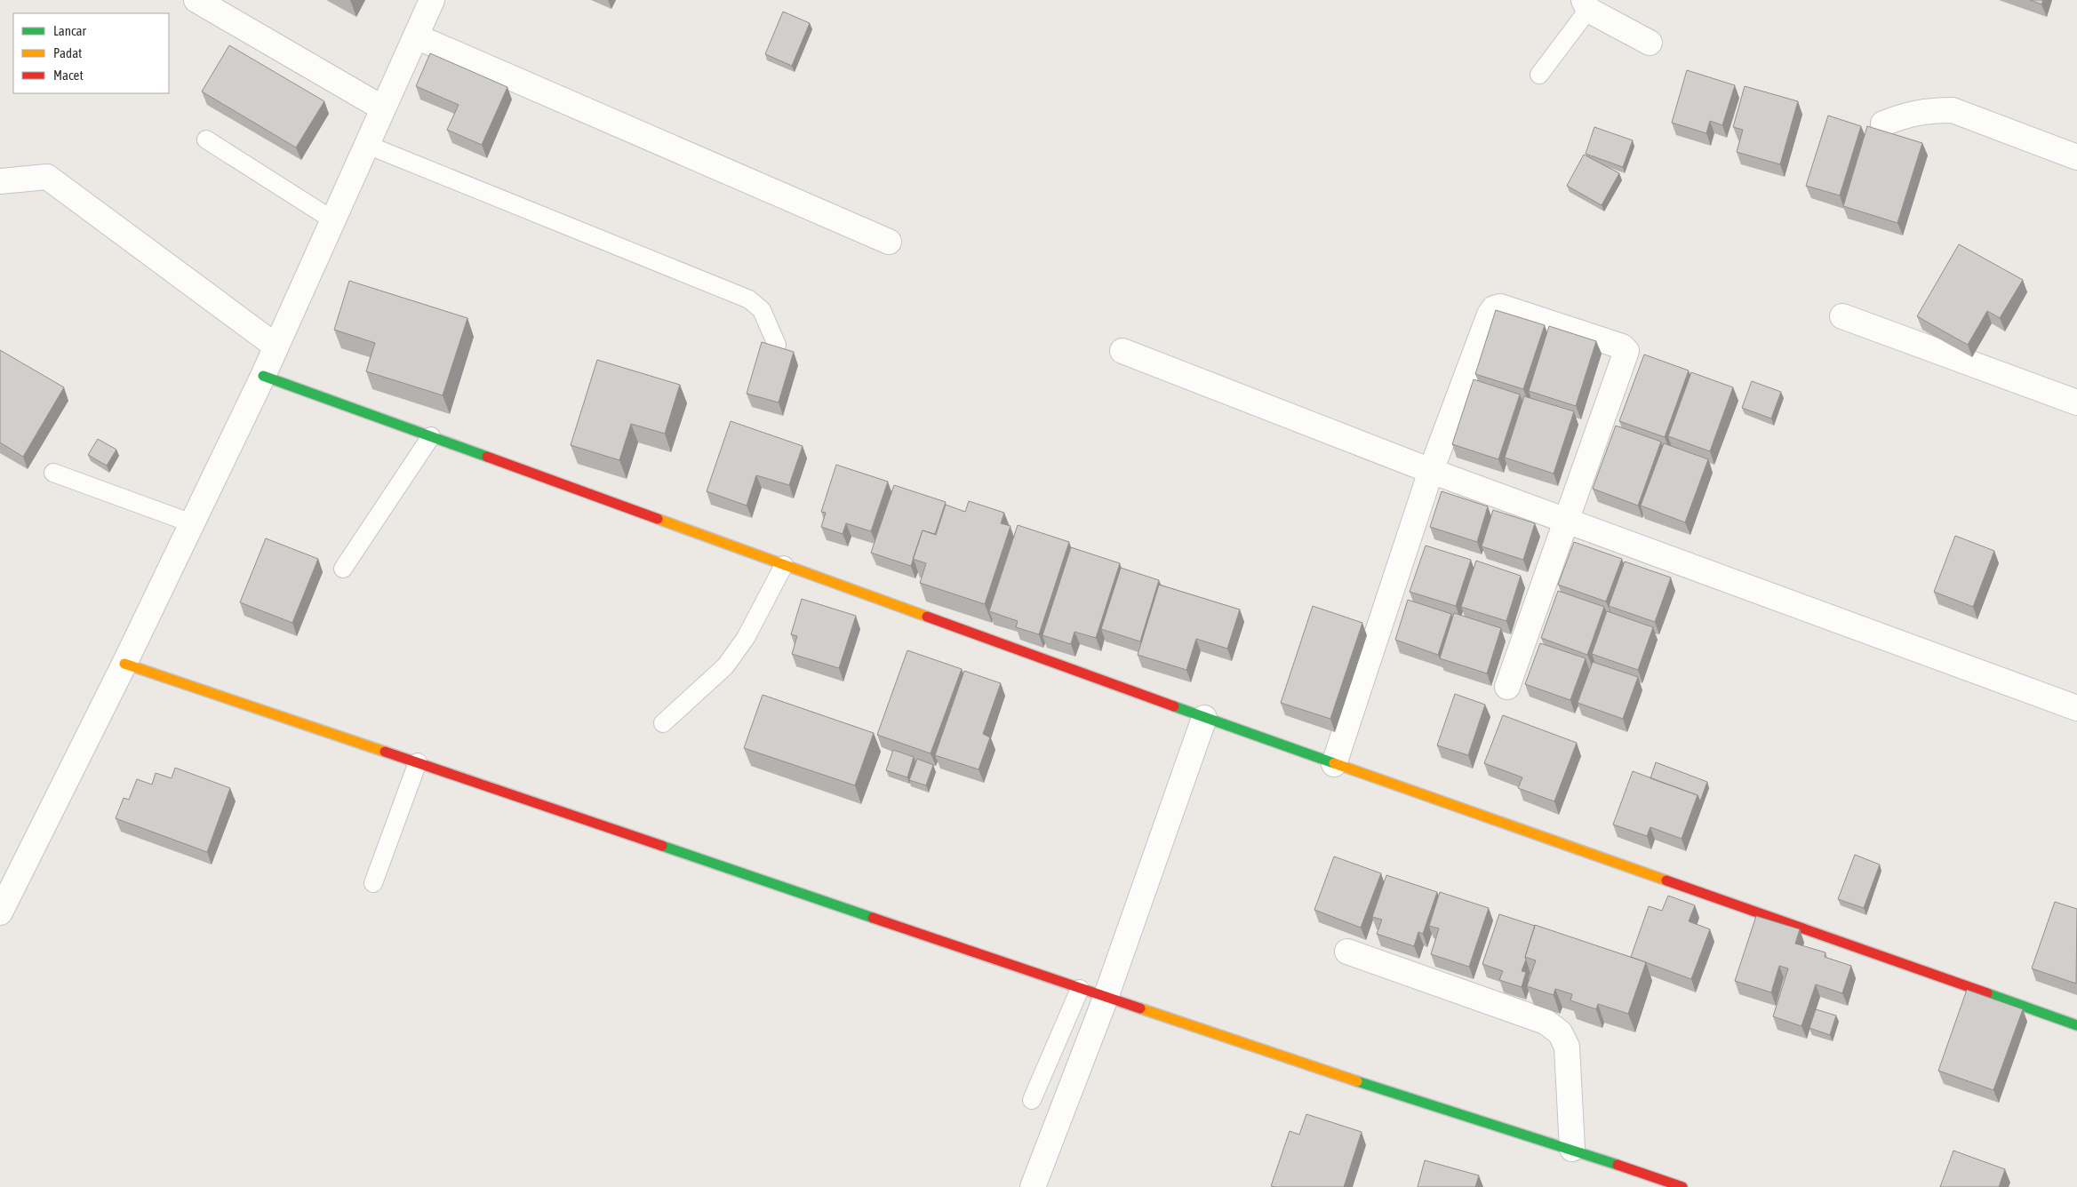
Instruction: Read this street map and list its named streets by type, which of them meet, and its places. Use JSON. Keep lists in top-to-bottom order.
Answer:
{
  "legend": ["Lancar", "Padat", "Macet"]
}
